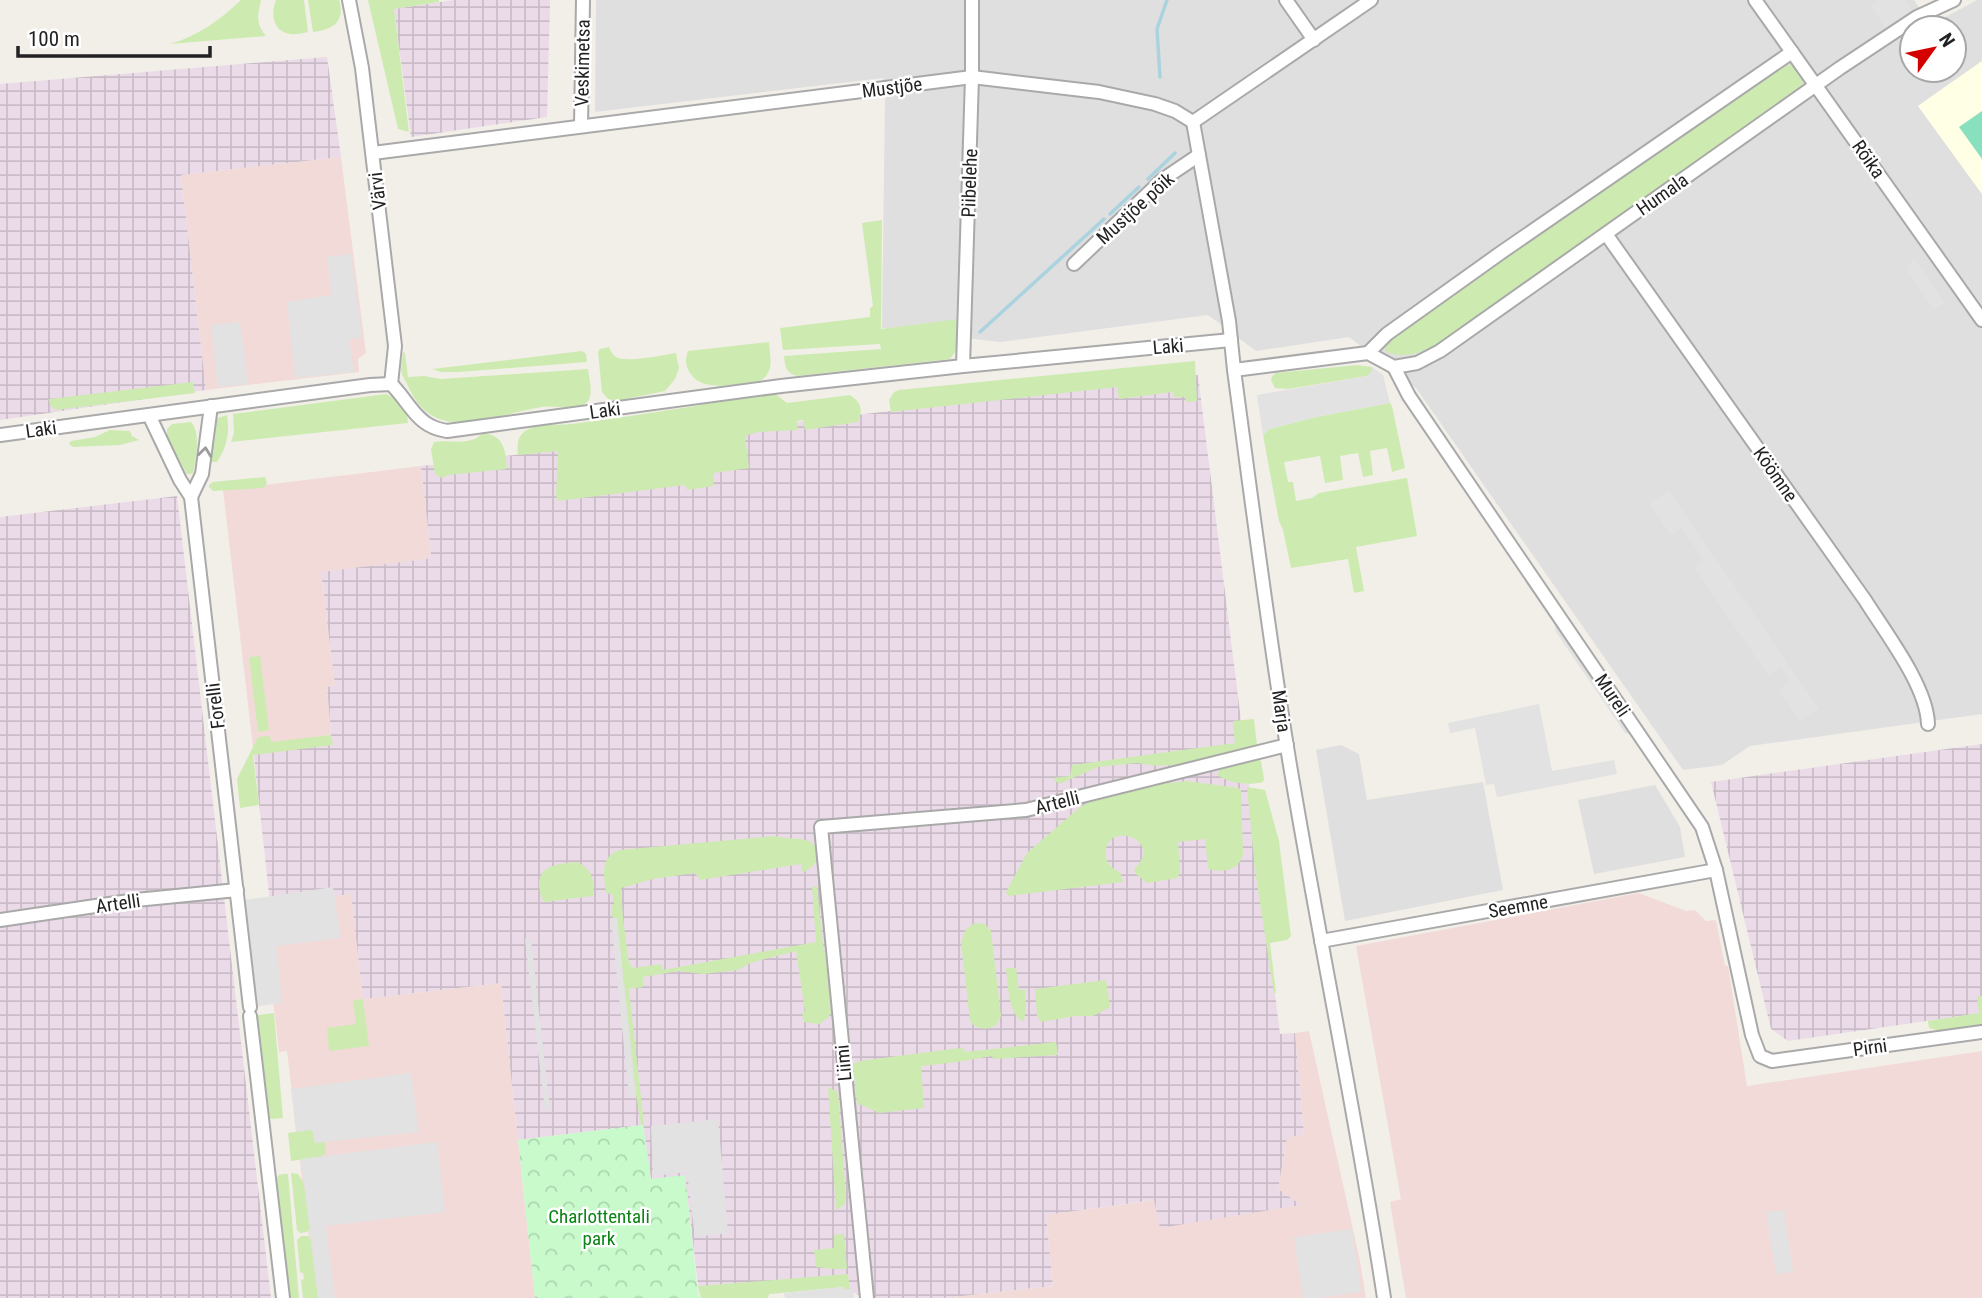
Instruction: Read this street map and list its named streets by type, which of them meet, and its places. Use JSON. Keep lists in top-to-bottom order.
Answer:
{
  "streets": {
    "street": [
      "Veskimetsa",
      "Mustjõe",
      "Rõika",
      "Piibelehe",
      "Värvi",
      "Humala",
      "Mustjõe põik",
      "Laki",
      "Köömne",
      "Mureli",
      "Forelli",
      "Marja",
      "Artelli",
      "Seemne",
      "Pirni",
      "Liimi"
    ]
  },
  "crossings": [
    ["Veskimetsa", "Mustjõe"],
    ["Mustjõe", "Piibelehe"],
    ["Mustjõe", "Värvi"],
    ["Mustjõe", "Marja"],
    ["Rõika", "Humala"],
    ["Piibelehe", "Laki"],
    ["Värvi", "Laki"],
    ["Humala", "Köömne"],
    ["Humala", "Mureli"],
    ["Mustjõe põik", "Marja"],
    ["Laki", "Forelli"],
    ["Laki", "Marja"],
    ["Mureli", "Seemne"],
    ["Mureli", "Pirni"],
    ["Forelli", "Artelli"],
    ["Marja", "Artelli"],
    ["Marja", "Seemne"],
    ["Artelli", "Liimi"]
  ],
  "parks": ["Charlottentali park"],
  "scale_bar": "100 m",
  "north": "top right"
}
